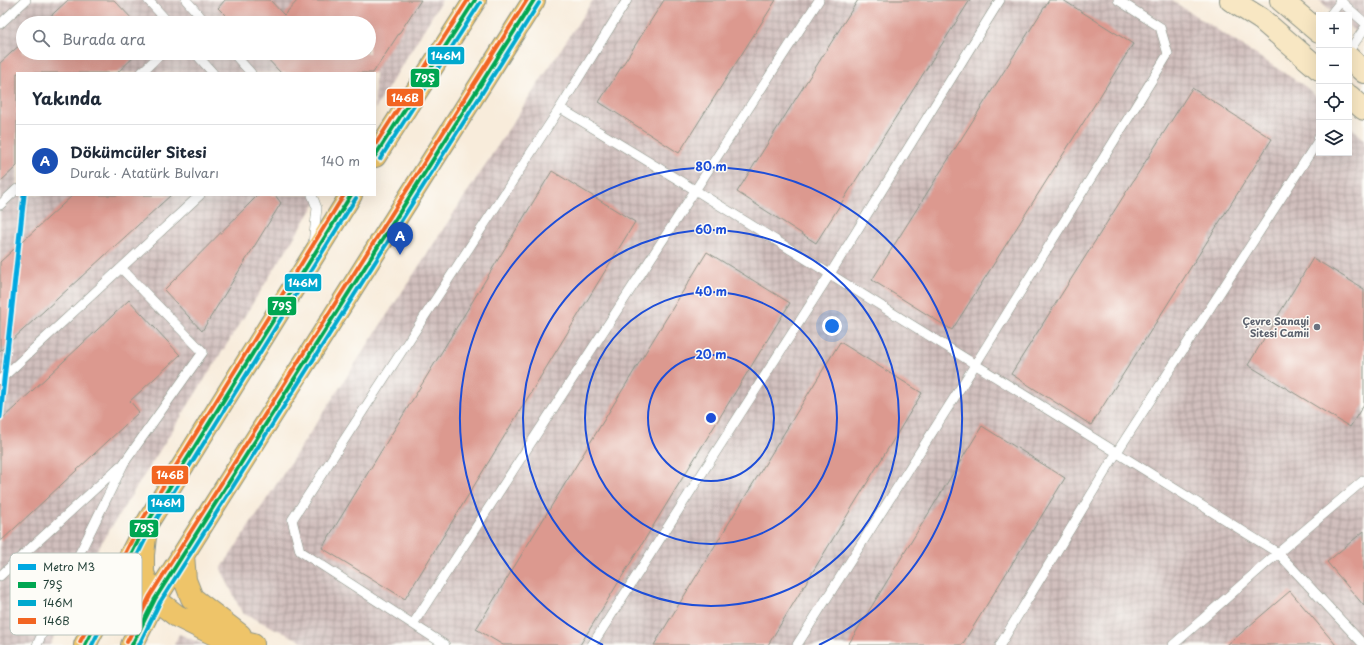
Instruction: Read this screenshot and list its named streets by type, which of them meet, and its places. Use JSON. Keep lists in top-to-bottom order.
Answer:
{
  "places": ["Çevre Sanayi Sitesi Camii"],
  "lines": [
    "transit line 79Ş",
    "transit line 146B",
    "transit line 146M",
    "metro line M3"
  ],
  "legend": [
    "Metro M3",
    "79Ş",
    "146M",
    "146B"
  ],
  "page": {
    "map_buttons": ["+", "−"],
    "search": "Burada ara",
    "heading": "Yakında",
    "list": [
      {
        "mark": "A",
        "name": "Dökümcüler Sitesi",
        "note": "Durak · Atatürk Bulvarı",
        "value": "140 m"
      }
    ],
    "pins": "A"
  },
  "rings": [
    "80 m",
    "60 m",
    "40 m",
    "20 m"
  ]
}
